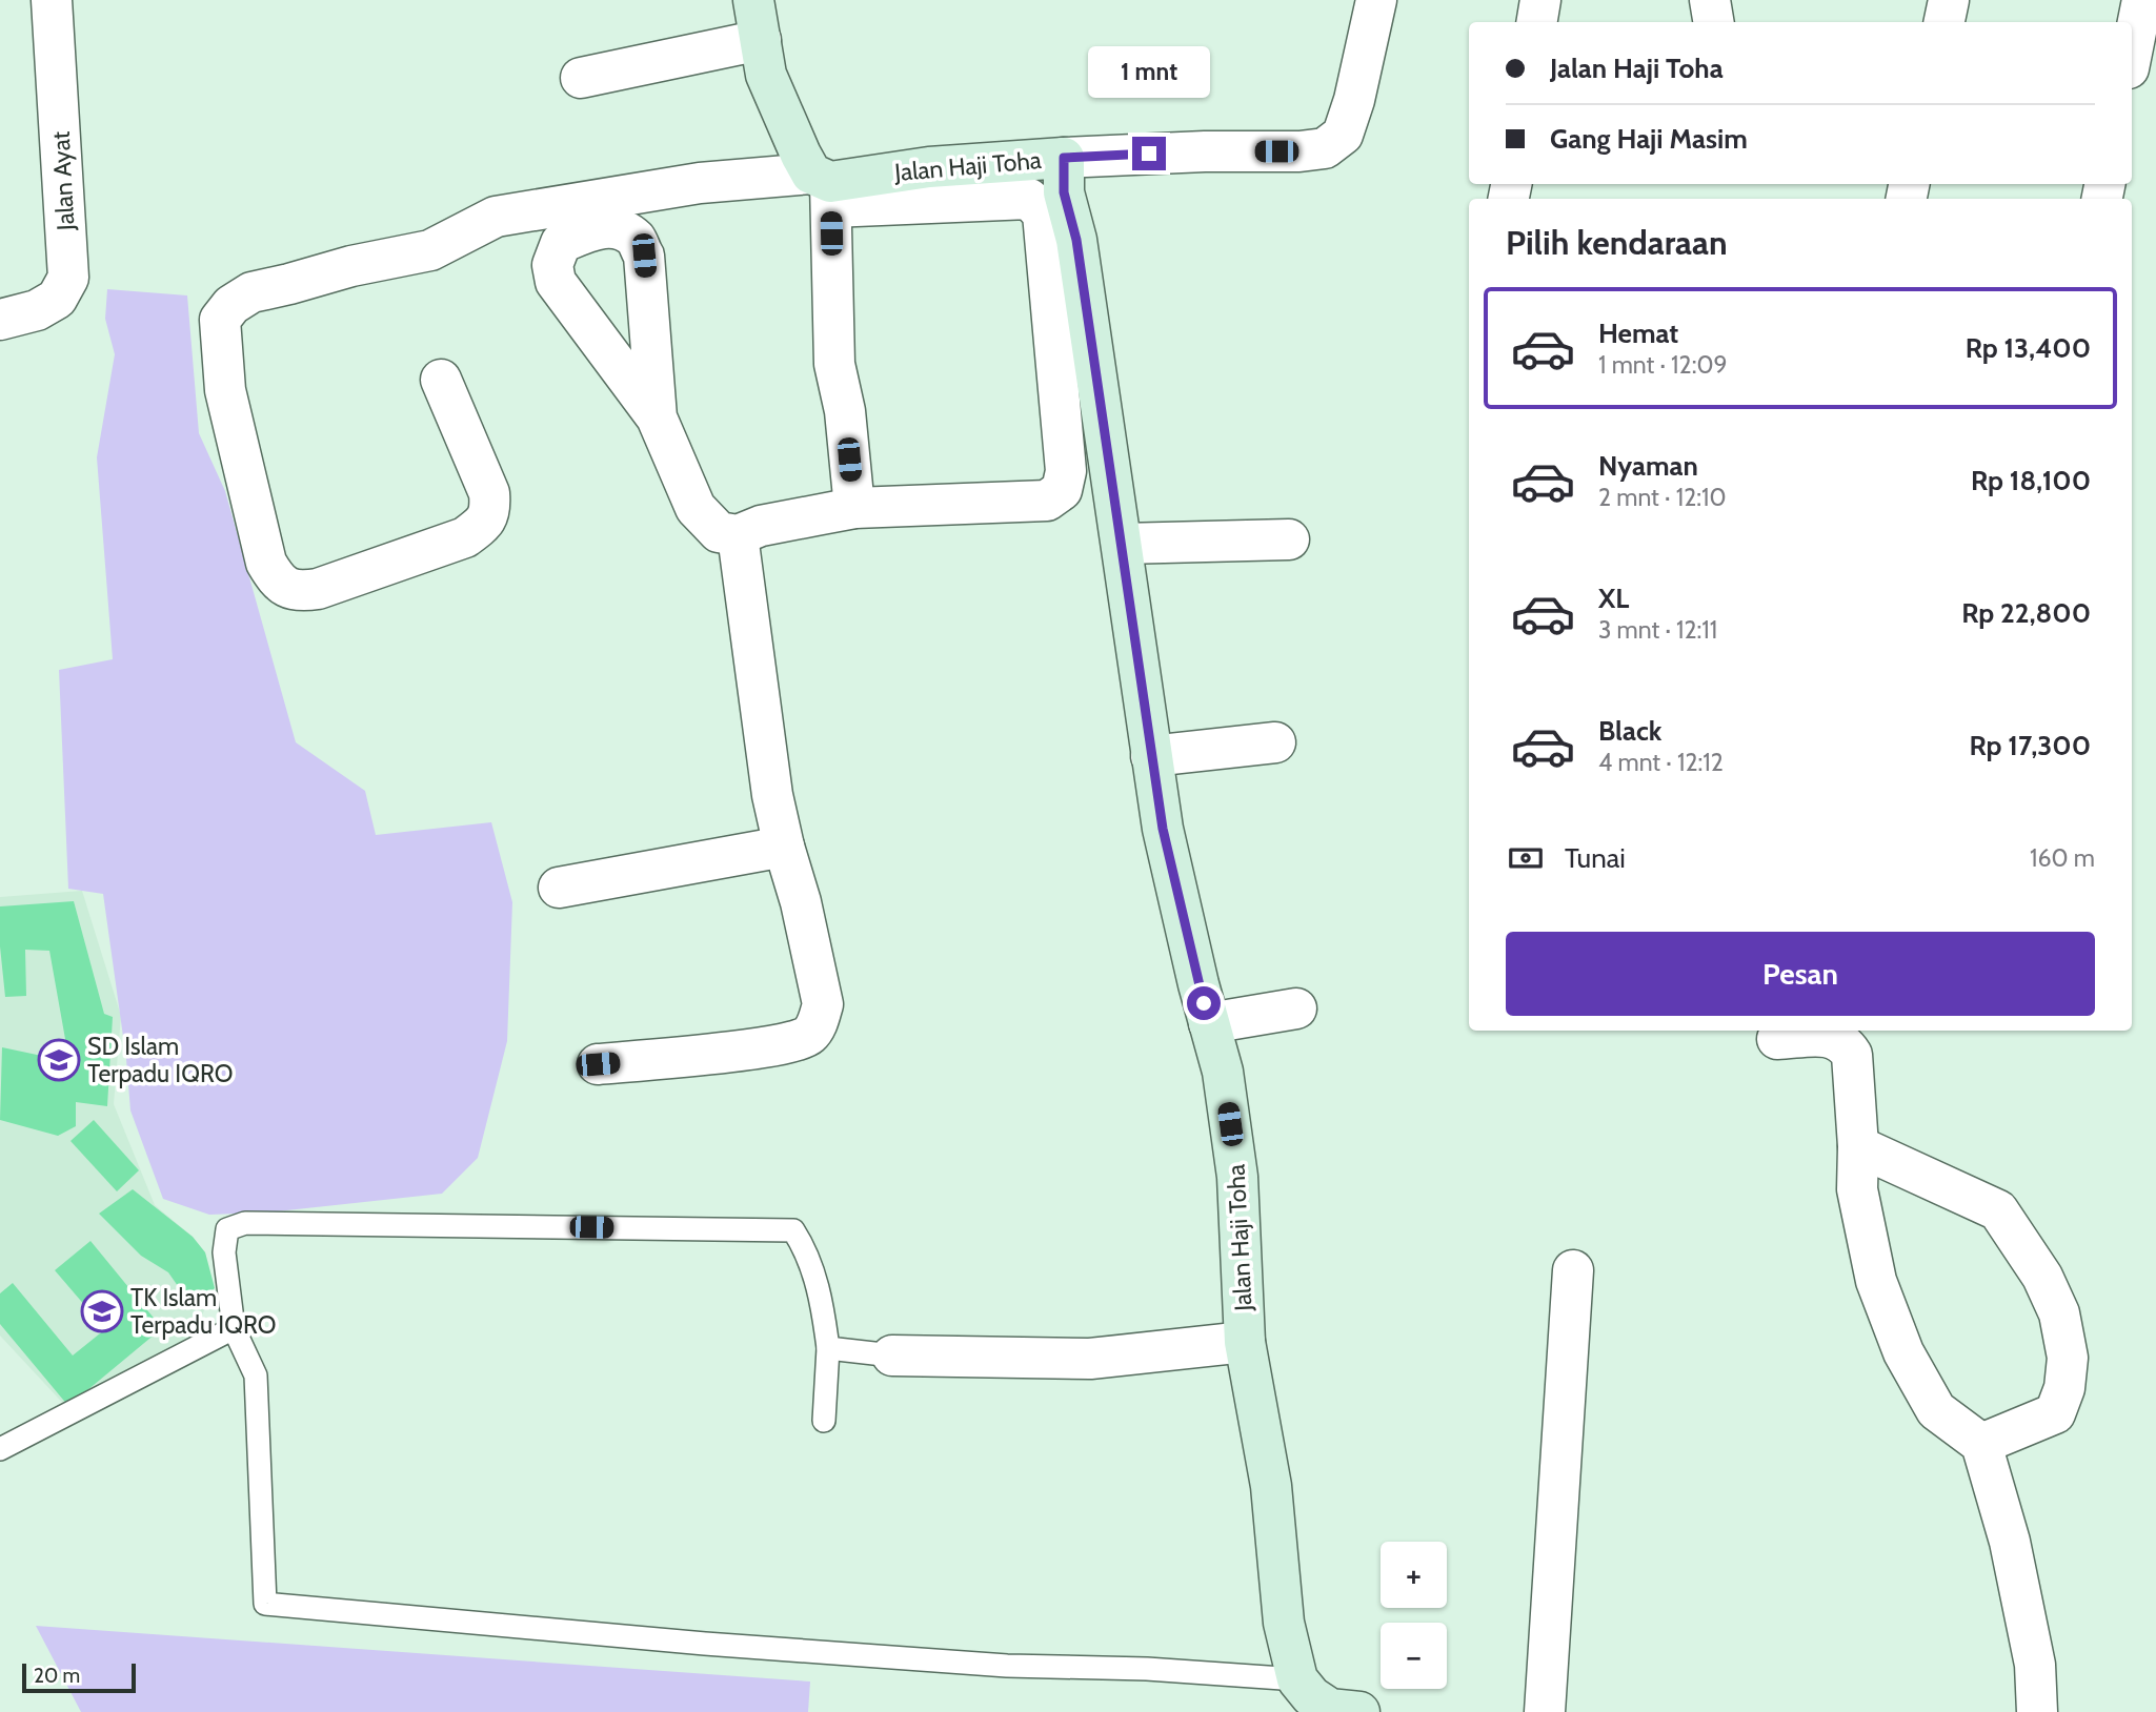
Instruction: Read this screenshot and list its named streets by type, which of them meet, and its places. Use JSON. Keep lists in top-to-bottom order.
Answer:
{
  "streets": {
    "street": ["Jalan Haji Toha", "Jalan Ayat"]
  },
  "places": {
    "school or university": ["SD Islam Terpadu IQRO", "TK Islam Terpadu IQRO"]
  },
  "scale_bar": "20 m",
  "page": {
    "banner": ["Jalan Haji Toha", "Gang Haji Masim"],
    "bubble": "1 mnt",
    "heading": "Pilih kendaraan",
    "list": [
      {
        "name": "Hemat",
        "note": "1 mnt · 12:09",
        "value": "Rp 13,400"
      },
      {
        "name": "Nyaman",
        "note": "2 mnt · 12:10",
        "value": "Rp 18,100"
      },
      {
        "name": "XL",
        "note": "3 mnt · 12:11",
        "value": "Rp 22,800"
      },
      {
        "name": "Black",
        "note": "4 mnt · 12:12",
        "value": "Rp 17,300"
      }
    ],
    "pay": ["Tunai", "160 m"],
    "buttons": "Pesan",
    "map_buttons": ["+", "−"],
    "scale": "20 m"
  }
}
